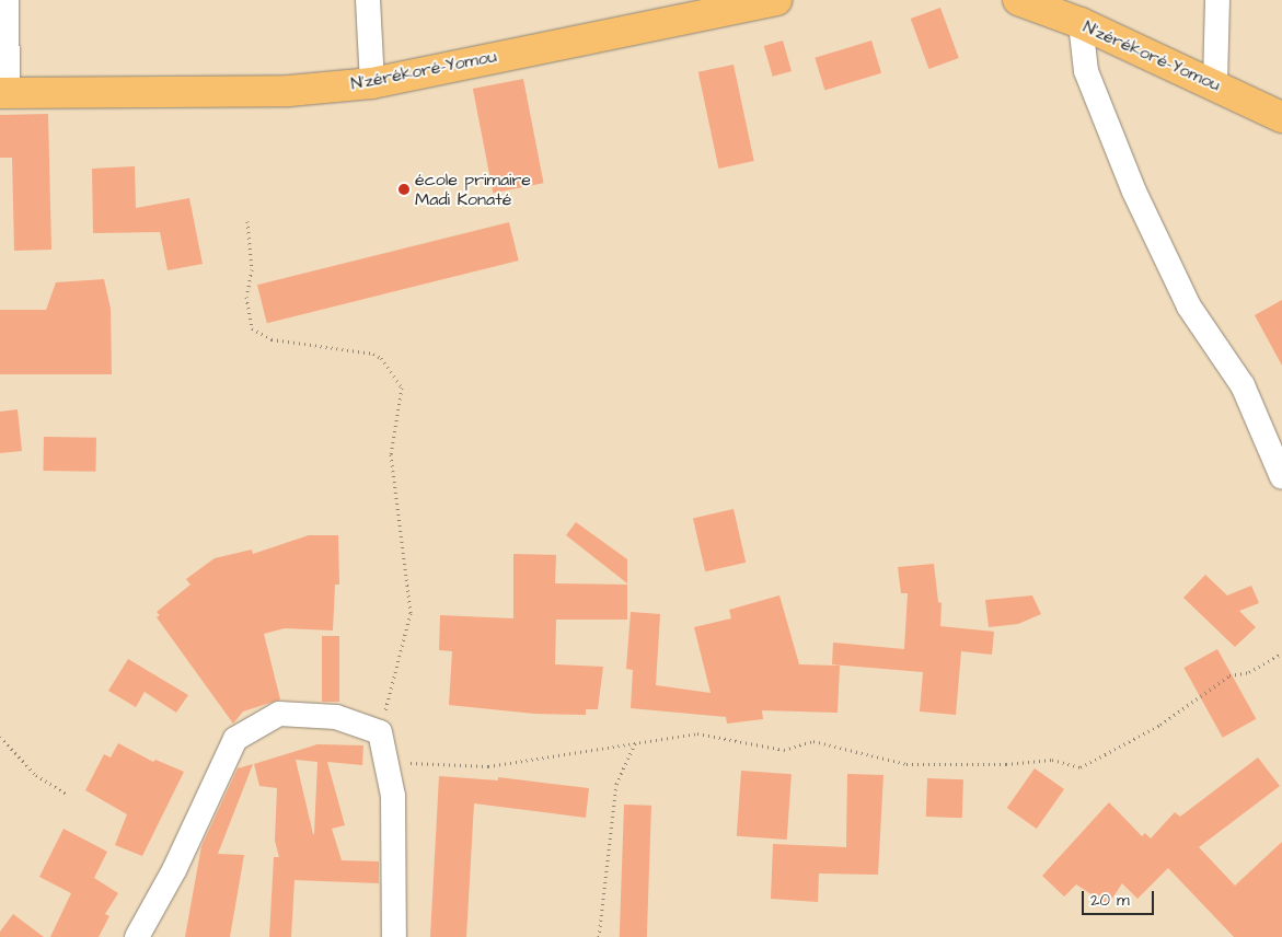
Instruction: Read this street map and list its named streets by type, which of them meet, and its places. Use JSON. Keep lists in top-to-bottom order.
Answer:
{
  "streets": {
    "highway": ["N'zérékoré-Yomou"]
  },
  "places": ["école primaire Madi Konaté"],
  "scale_bar": "20 m"
}
